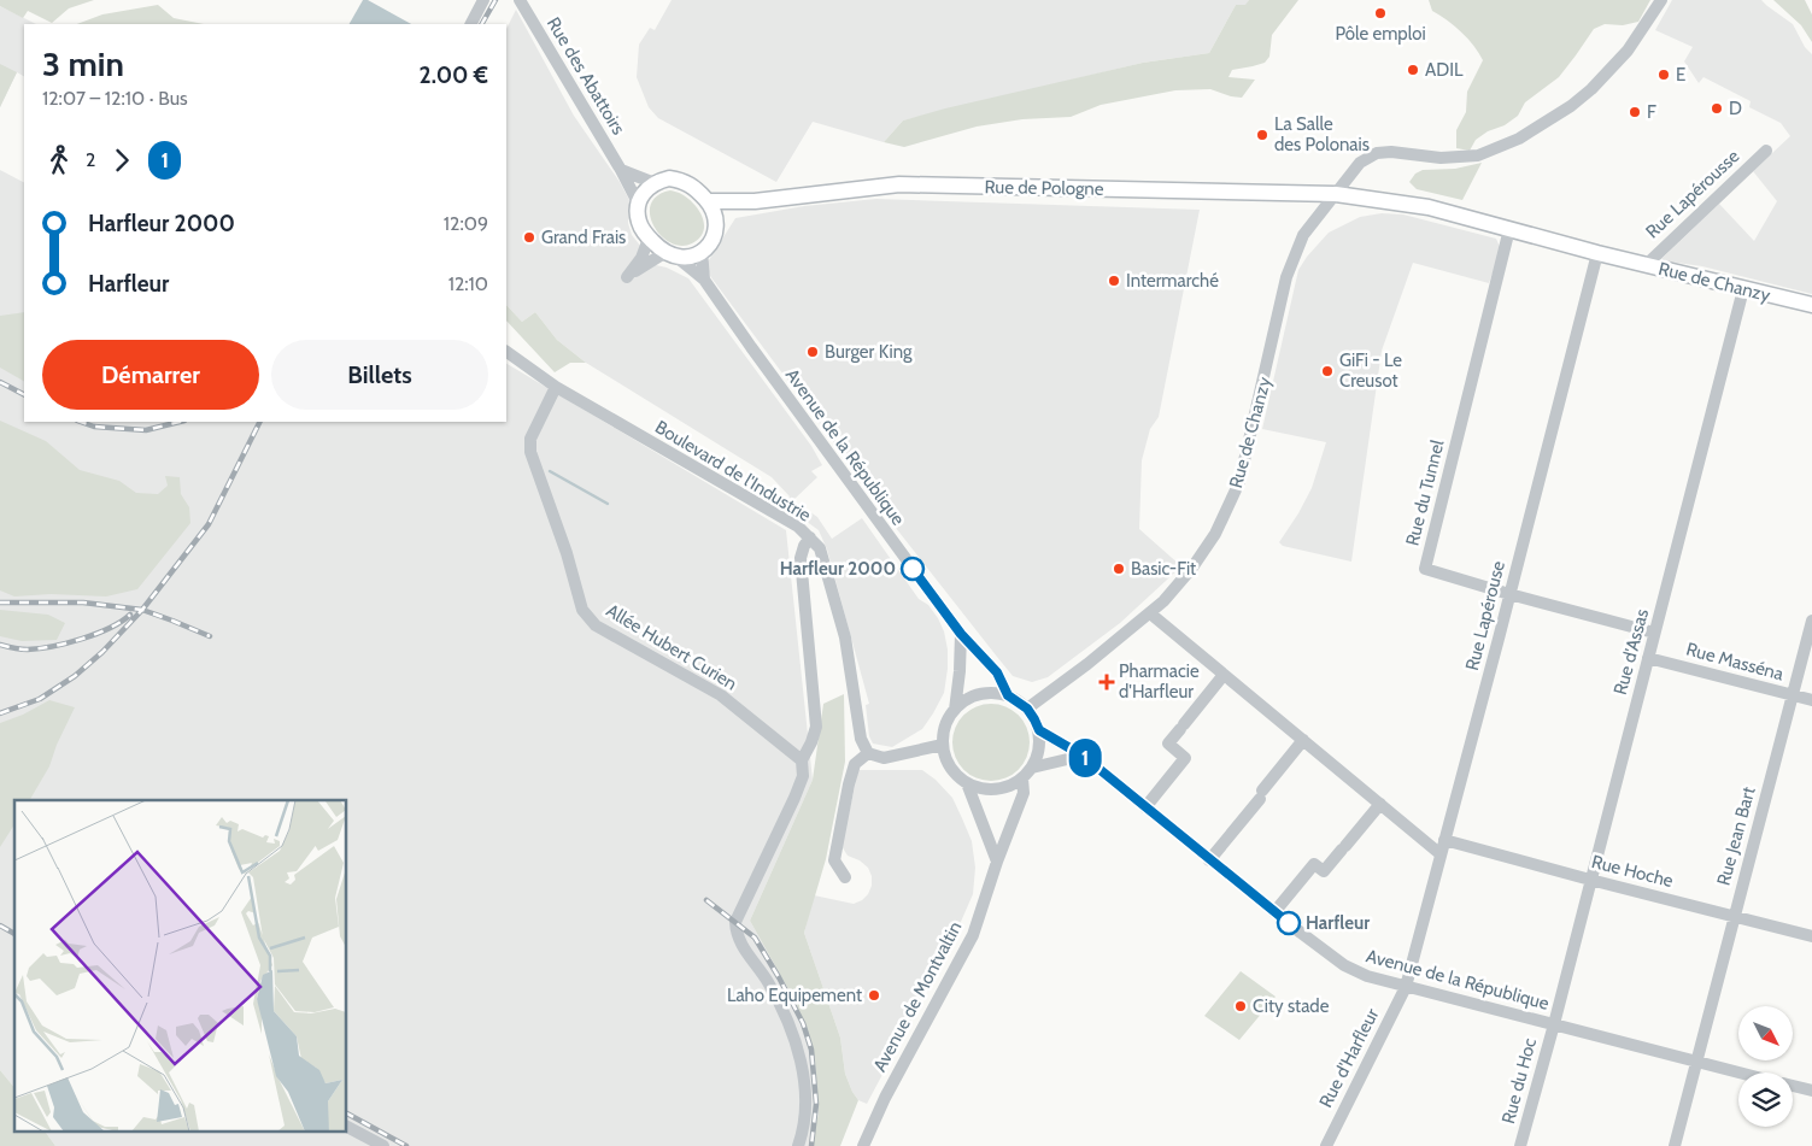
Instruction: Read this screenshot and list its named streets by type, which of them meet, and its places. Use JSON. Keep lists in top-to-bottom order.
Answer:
{
  "streets": {
    "main road": ["Rue de Pologne", "Rue de Chanzy"],
    "street": [
      "Rue des Abattoirs",
      "Rue Lapérousse",
      "Avenue de la République",
      "Boulevard de l'Industrie",
      "Rue du Tunnel",
      "Rue Lapérouse",
      "Allée Hubert Curien",
      "Rue d'Assas",
      "Rue Masséna",
      "Rue Jean Bart",
      "Rue Hoche",
      "Avenue de Montvaltin",
      "Rue d'Harfleur",
      "Rue du Hoc"
    ]
  },
  "crossings": [
    ["Rue des Abattoirs", "Rue de Pologne"],
    ["Rue des Abattoirs", "Avenue de la République"],
    ["Rue de Pologne", "Rue de Chanzy"],
    ["Rue de Pologne", "Avenue de la République"],
    ["Rue Lapérousse", "Rue de Chanzy"],
    ["Rue de Chanzy", "Avenue de la République"],
    ["Rue de Chanzy", "Rue du Tunnel"],
    ["Rue de Chanzy", "Rue Lapérouse"],
    ["Rue de Chanzy", "Rue d'Assas"],
    ["Rue de Chanzy", "Avenue de Montvaltin"],
    ["Avenue de la République", "Rue Lapérouse"],
    ["Avenue de la République", "Rue d'Assas"],
    ["Avenue de la République", "Rue Jean Bart"],
    ["Avenue de la République", "Avenue de Montvaltin"],
    ["Avenue de la République", "Rue d'Harfleur"],
    ["Avenue de la République", "Rue du Hoc"],
    ["Boulevard de l'Industrie", "Allée Hubert Curien"],
    ["Rue du Tunnel", "Rue Lapérouse"],
    ["Rue du Tunnel", "Rue d'Assas"],
    ["Rue Lapérouse", "Rue Hoche"],
    ["Rue Lapérouse", "Rue d'Harfleur"],
    ["Rue d'Assas", "Rue Masséna"],
    ["Rue d'Assas", "Rue Hoche"],
    ["Rue d'Assas", "Rue du Hoc"],
    ["Rue Masséna", "Rue Jean Bart"],
    ["Rue Jean Bart", "Rue Hoche"]
  ],
  "places": {
    "other": [
      "Pôle emploi",
      "ADIL",
      "E",
      "D",
      "F",
      "La Salle des Polonais",
      "Grand Frais",
      "Intermarché",
      "Burger King",
      "GiFi - Le Creusot",
      "Harfleur 2000",
      "Basic-Fit",
      "Harfleur",
      "Laho Equipement",
      "City stade"
    ],
    "health": ["Pharmacie d'Harfleur"]
  },
  "lines": ["bus line 1"],
  "north": "bottom right",
  "page": {
    "on_map": "1",
    "heading": ["3 min", "12:07 – 12:10 · Bus", "2.00 €"],
    "legs": ["2", "1"],
    "list": [
      {
        "name": "Harfleur 2000",
        "value": "12:09"
      },
      {
        "name": "Harfleur",
        "value": "12:10"
      }
    ],
    "buttons": ["Démarrer", "Billets"]
  }
}
